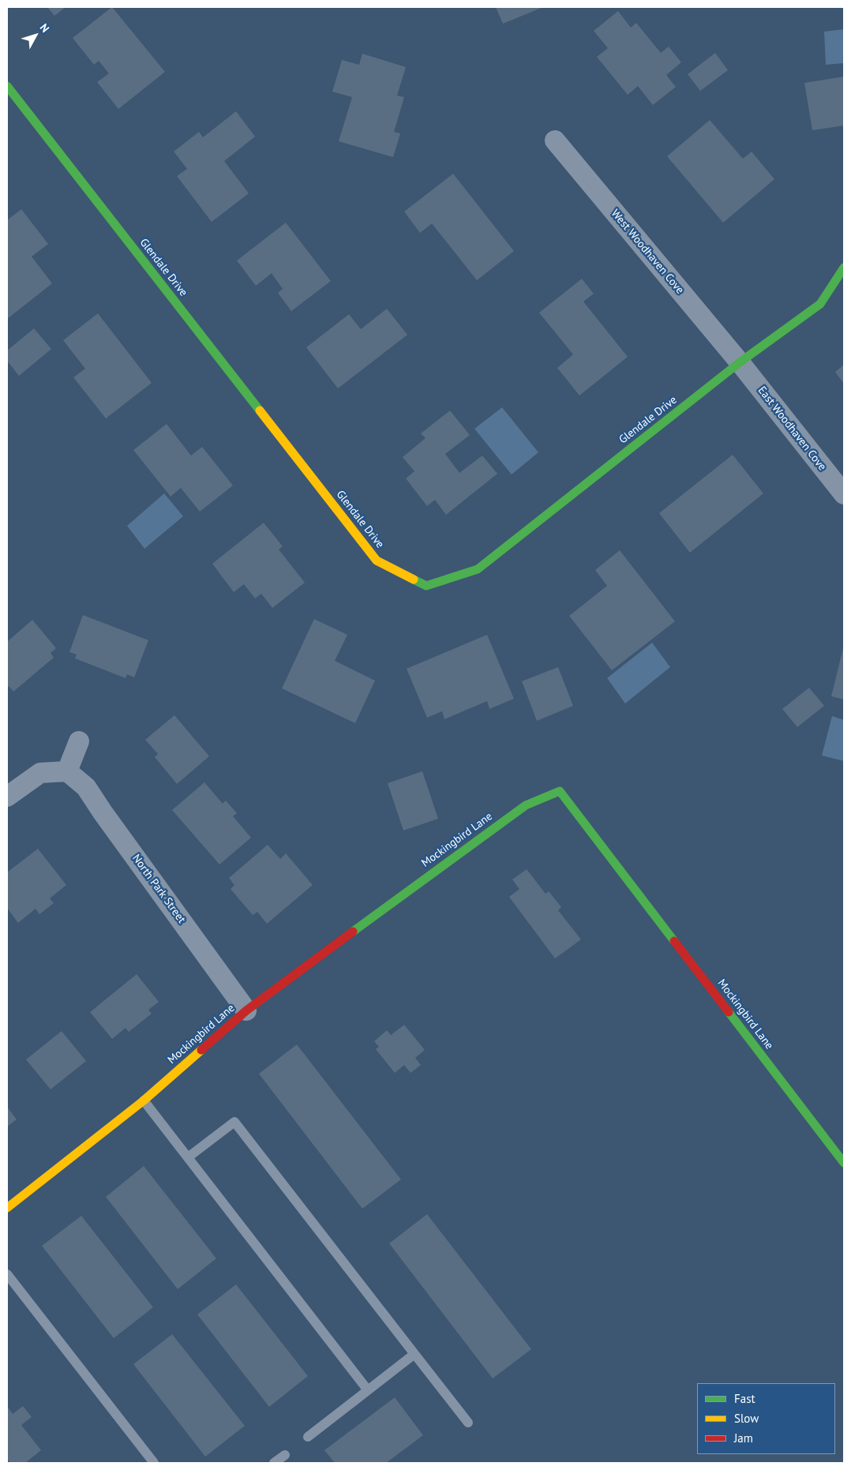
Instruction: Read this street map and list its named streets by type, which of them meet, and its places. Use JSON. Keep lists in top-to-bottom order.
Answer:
{
  "streets": {
    "street": [
      "West Woodhaven Cove",
      "Glendale Drive",
      "East Woodhaven Cove",
      "Mockingbird Lane",
      "North Park Street"
    ]
  },
  "crossings": [
    ["West Woodhaven Cove", "Glendale Drive"],
    ["West Woodhaven Cove", "East Woodhaven Cove"],
    ["Glendale Drive", "East Woodhaven Cove"],
    ["Mockingbird Lane", "North Park Street"]
  ],
  "legend": ["Fast", "Slow", "Jam"],
  "north": "top right"
}
